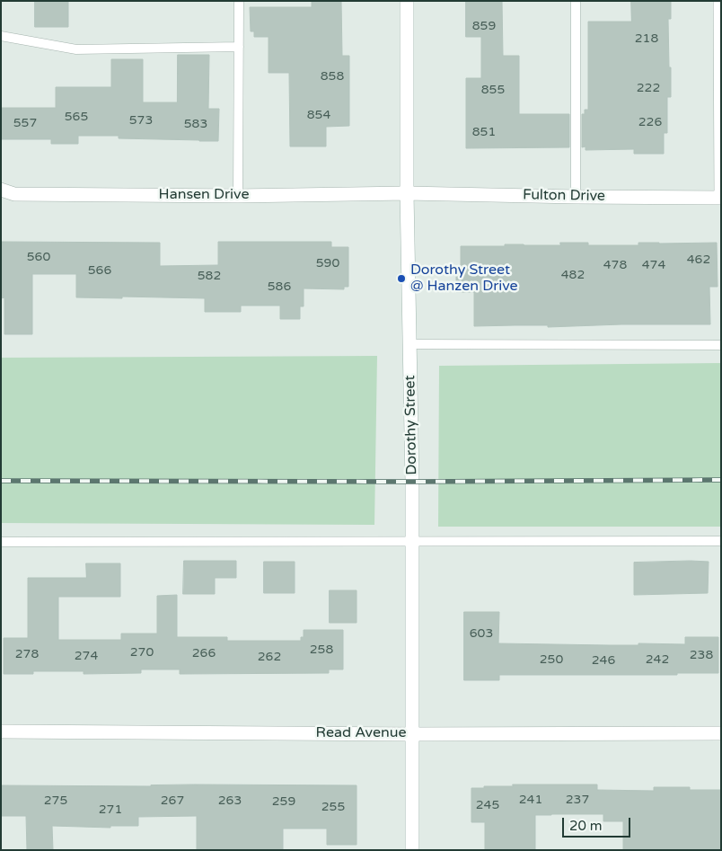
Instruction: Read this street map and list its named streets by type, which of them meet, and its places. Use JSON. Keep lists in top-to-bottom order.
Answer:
{
  "streets": {
    "street": [
      "Hansen Drive",
      "Fulton Drive",
      "Dorothy Street",
      "Read Avenue"
    ]
  },
  "crossings": [
    ["Hansen Drive", "Fulton Drive"],
    ["Hansen Drive", "Dorothy Street"],
    ["Fulton Drive", "Dorothy Street"],
    ["Dorothy Street", "Read Avenue"]
  ],
  "places": ["Dorothy Street @ Hanzen Drive"],
  "house_numbers": [
    "859",
    "218",
    "858",
    "222",
    "855",
    "854",
    "565",
    "573",
    "226",
    "557",
    "583",
    "851",
    "560",
    "462",
    "590",
    "478",
    "474",
    "566",
    "482",
    "582",
    "586",
    "603",
    "258",
    "270",
    "266",
    "278",
    "238",
    "274",
    "262",
    "250",
    "242",
    "246",
    "241",
    "237",
    "275",
    "267",
    "263",
    "259",
    "245",
    "255",
    "271"
  ],
  "scale_bar": "20 m"
}
